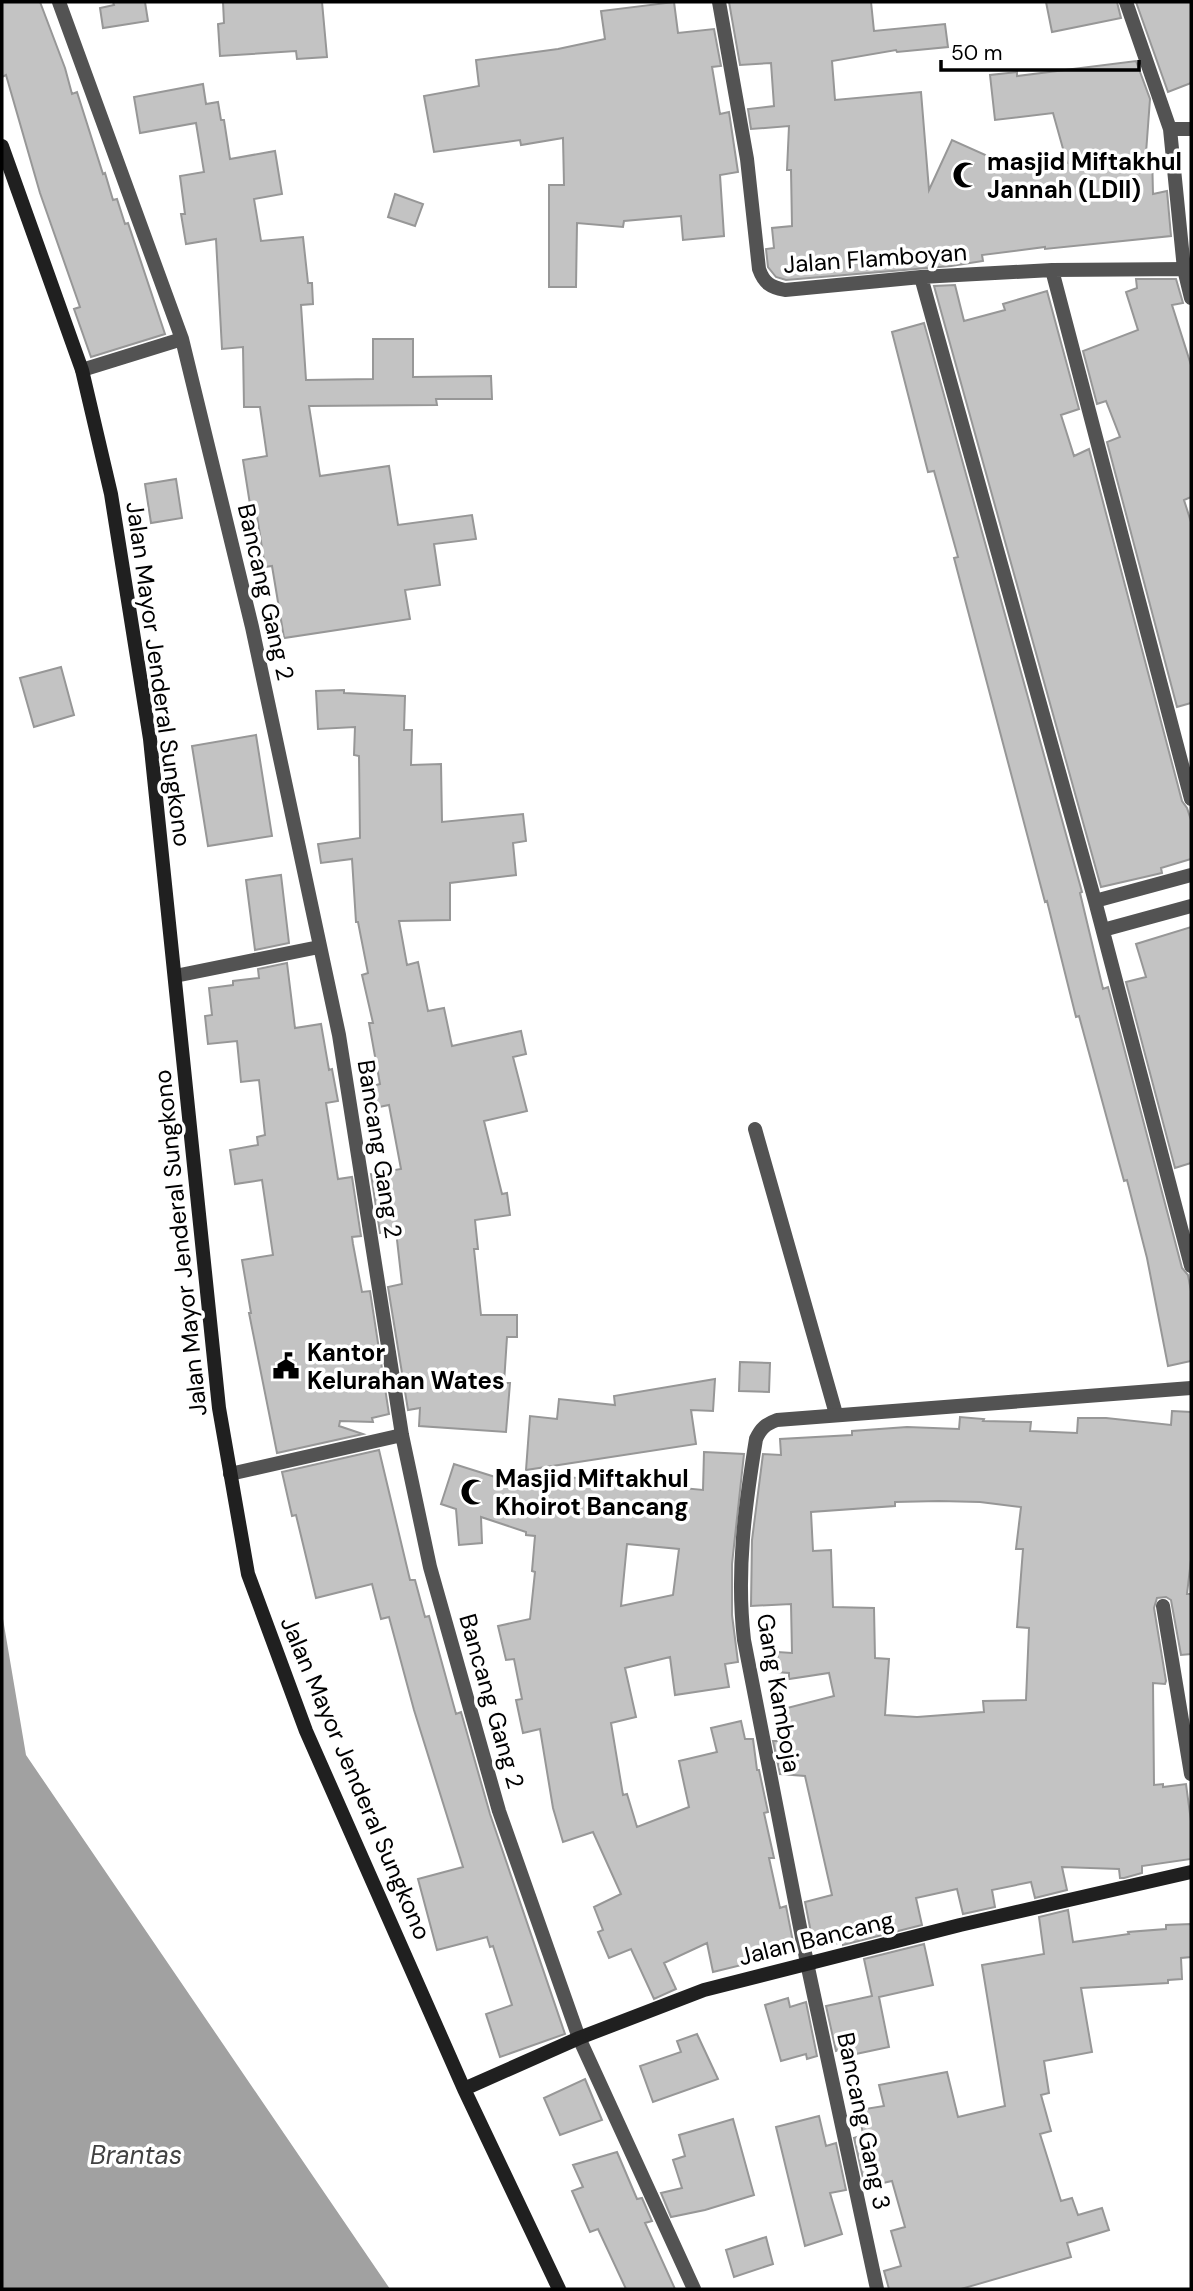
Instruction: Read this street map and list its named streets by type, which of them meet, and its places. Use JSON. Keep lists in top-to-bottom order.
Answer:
{
  "streets": {
    "main road": ["Jalan Mayor Jenderal Sungkono", "Jalan Bancang"],
    "street": [
      "Jalan Flamboyan",
      "Bancang Gang 2",
      "Gang Kamboja",
      "Bancang Gang 3"
    ]
  },
  "crossings": [
    ["Bancang Gang 2", "Jalan Bancang"],
    ["Jalan Mayor Jenderal Sungkono", "Jalan Bancang"],
    ["Gang Kamboja", "Jalan Bancang"],
    ["Gang Kamboja", "Bancang Gang 3"],
    ["Jalan Bancang", "Bancang Gang 3"]
  ],
  "water": ["Brantas"],
  "places": {
    "mosque": ["masjid Miftakhul Jannah (LDII)", "Masjid Miftakhul Khoirot Bancang"],
    "public building": ["Kantor Kelurahan Wates"]
  },
  "scale_bar": "50 m"
}
